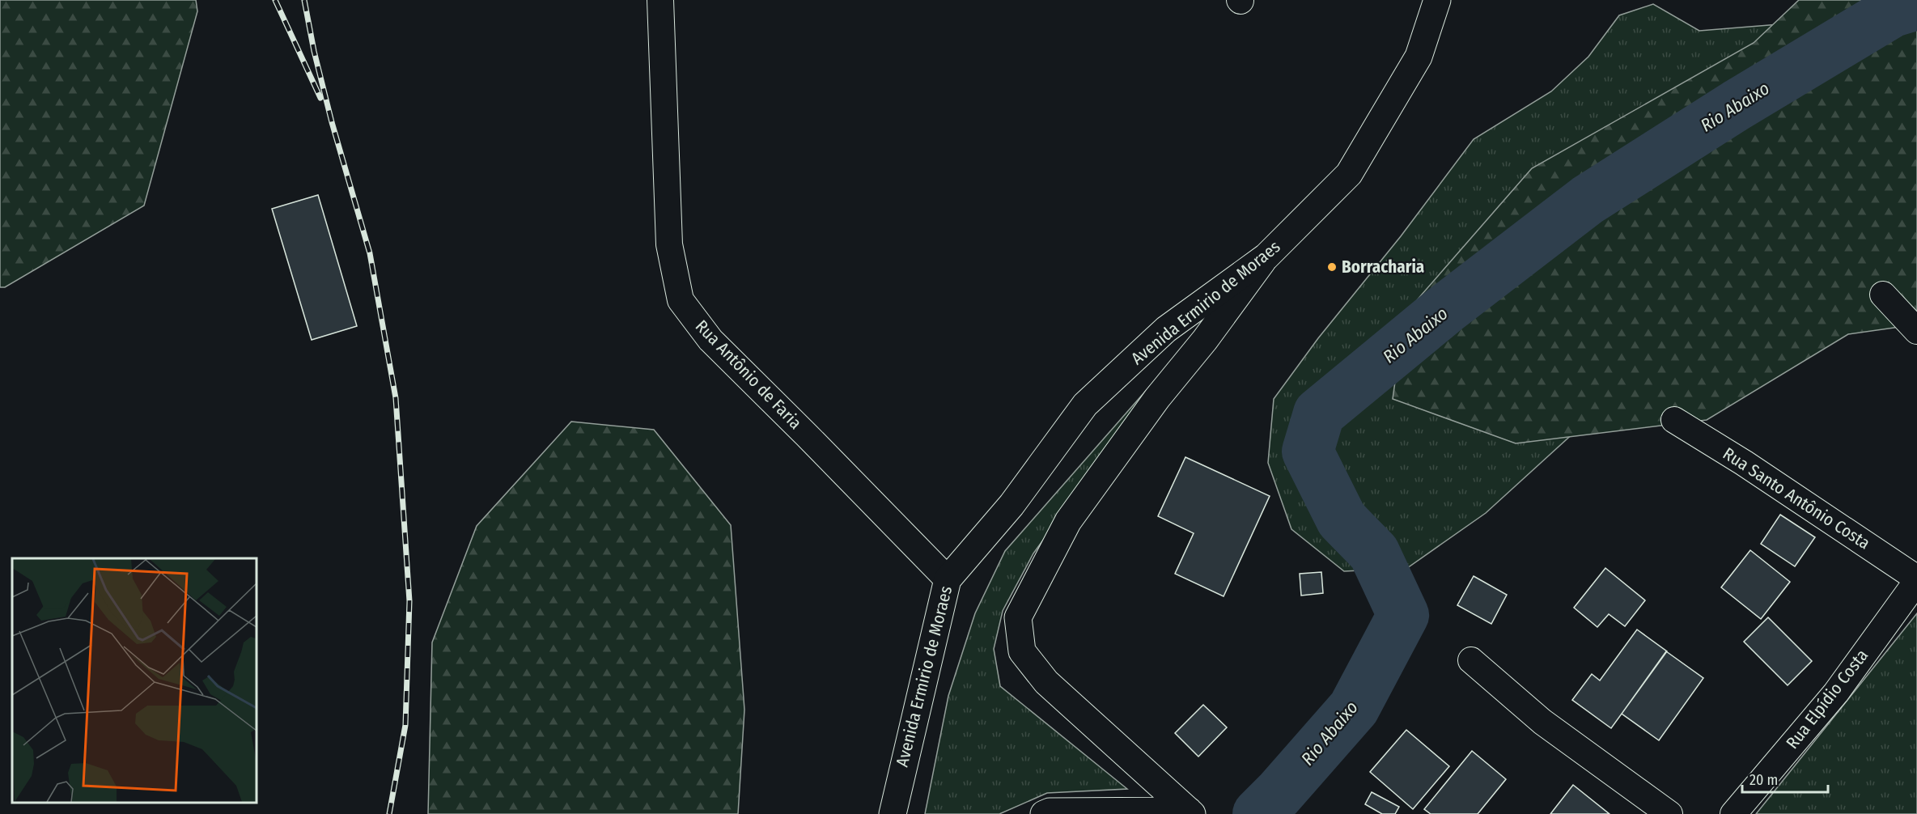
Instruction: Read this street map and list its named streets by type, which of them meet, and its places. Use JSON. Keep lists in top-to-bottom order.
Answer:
{
  "streets": {
    "main road": ["Avenida Ermirio de Moraes"],
    "street": ["Rua Antônio de Faria", "Rua Santo Antônio Costa", "Rua Elpídio Costa"]
  },
  "crossings": [
    ["Avenida Ermirio de Moraes", "Rua Antônio de Faria"],
    ["Rua Santo Antônio Costa", "Rua Elpídio Costa"]
  ],
  "water": ["Rio Abaixo"],
  "places": ["Borracharia"],
  "scale_bar": "20 m"
}
